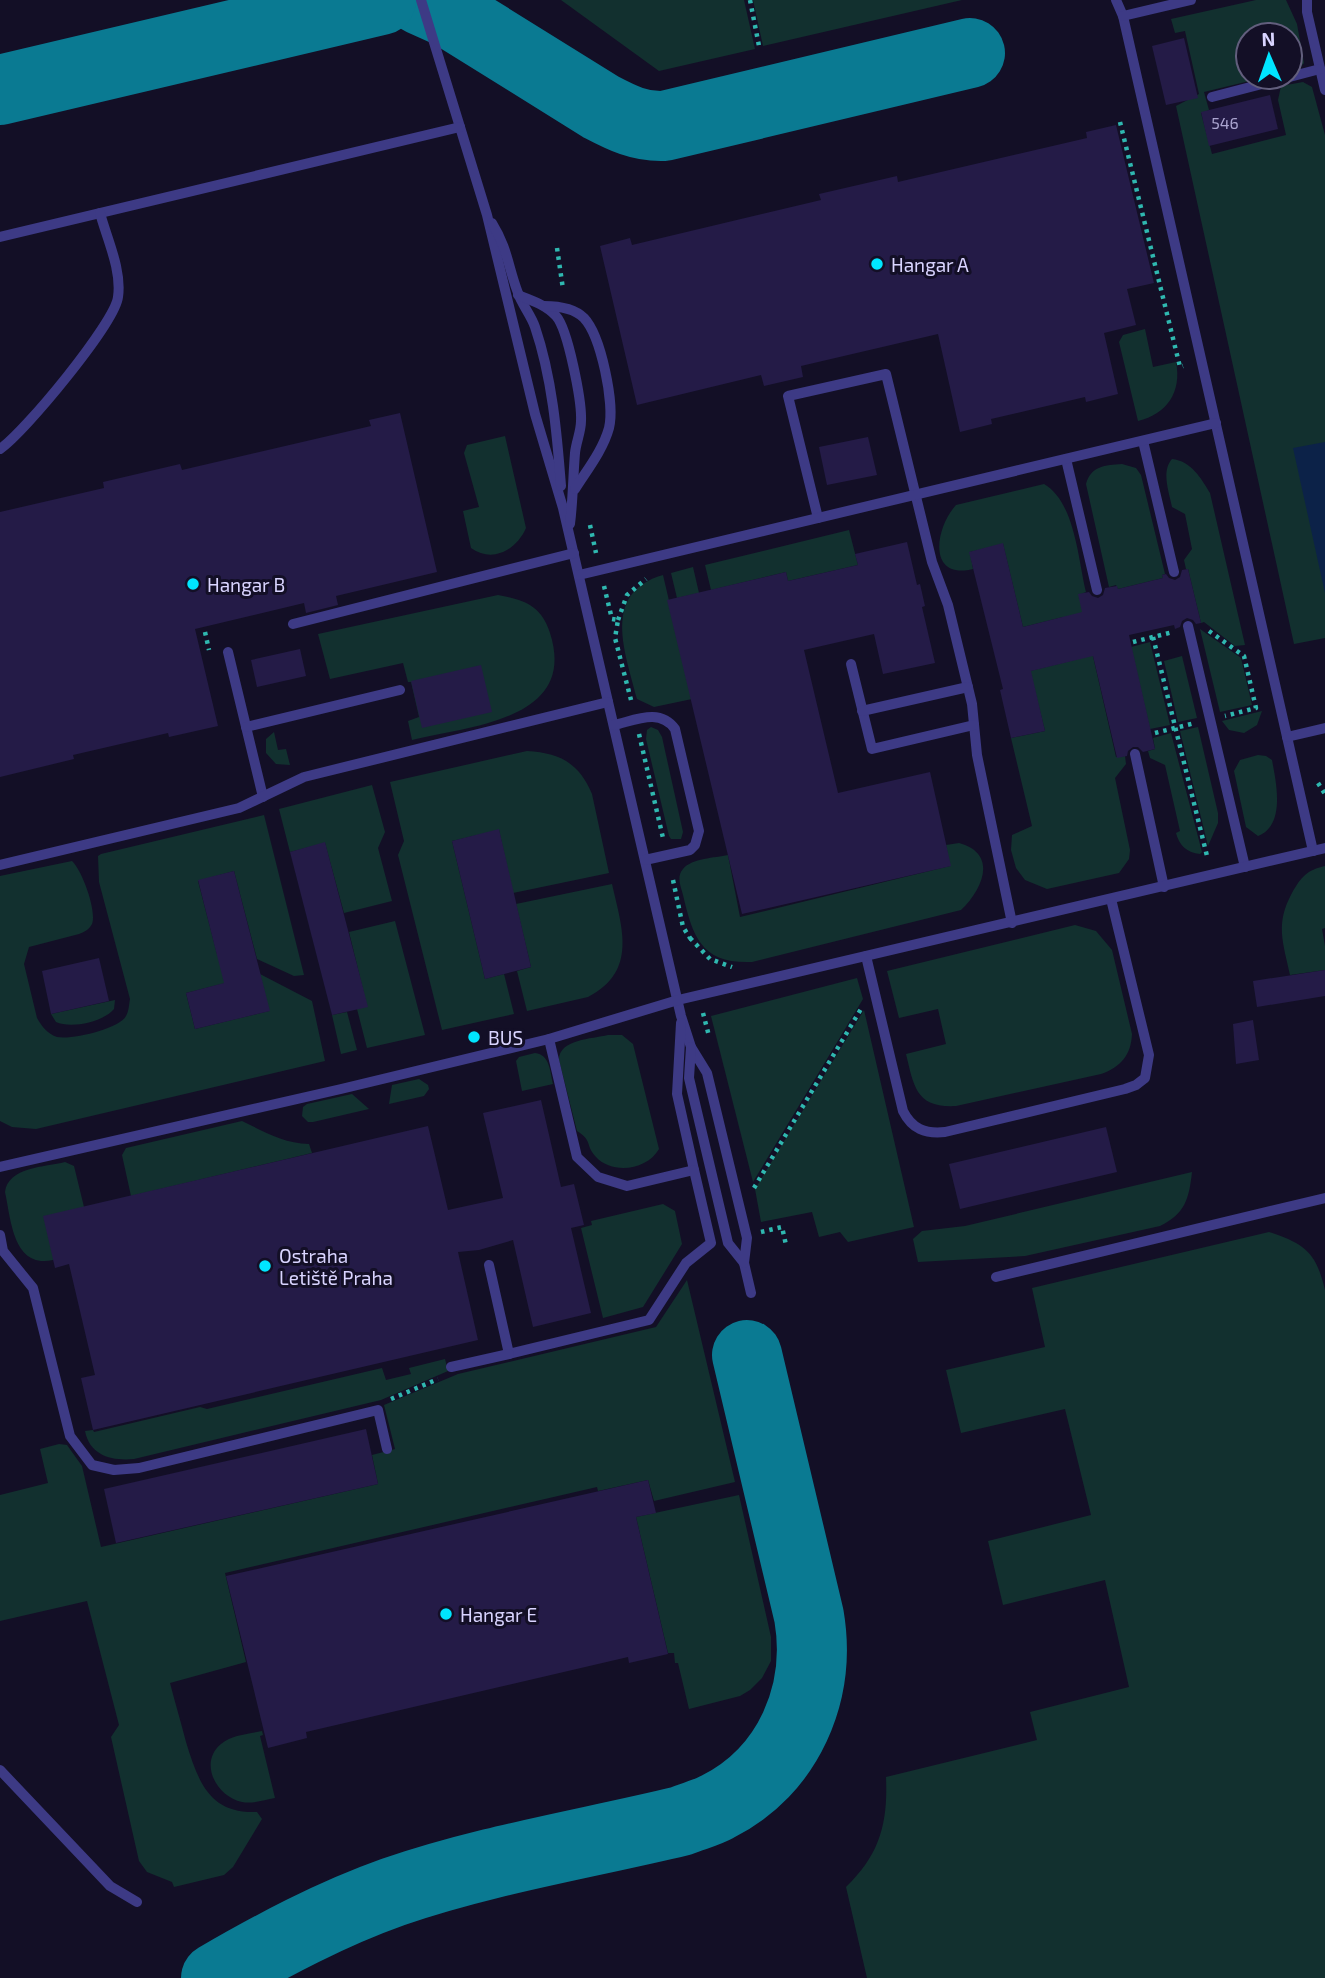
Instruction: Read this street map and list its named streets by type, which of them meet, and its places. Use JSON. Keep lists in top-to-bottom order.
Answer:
{
  "places": [
    "Hangar A",
    "Hangar B",
    "BUS",
    "Ostraha Letiště Praha",
    "Hangar E"
  ],
  "house_numbers": ["546"],
  "north": "top"
}
